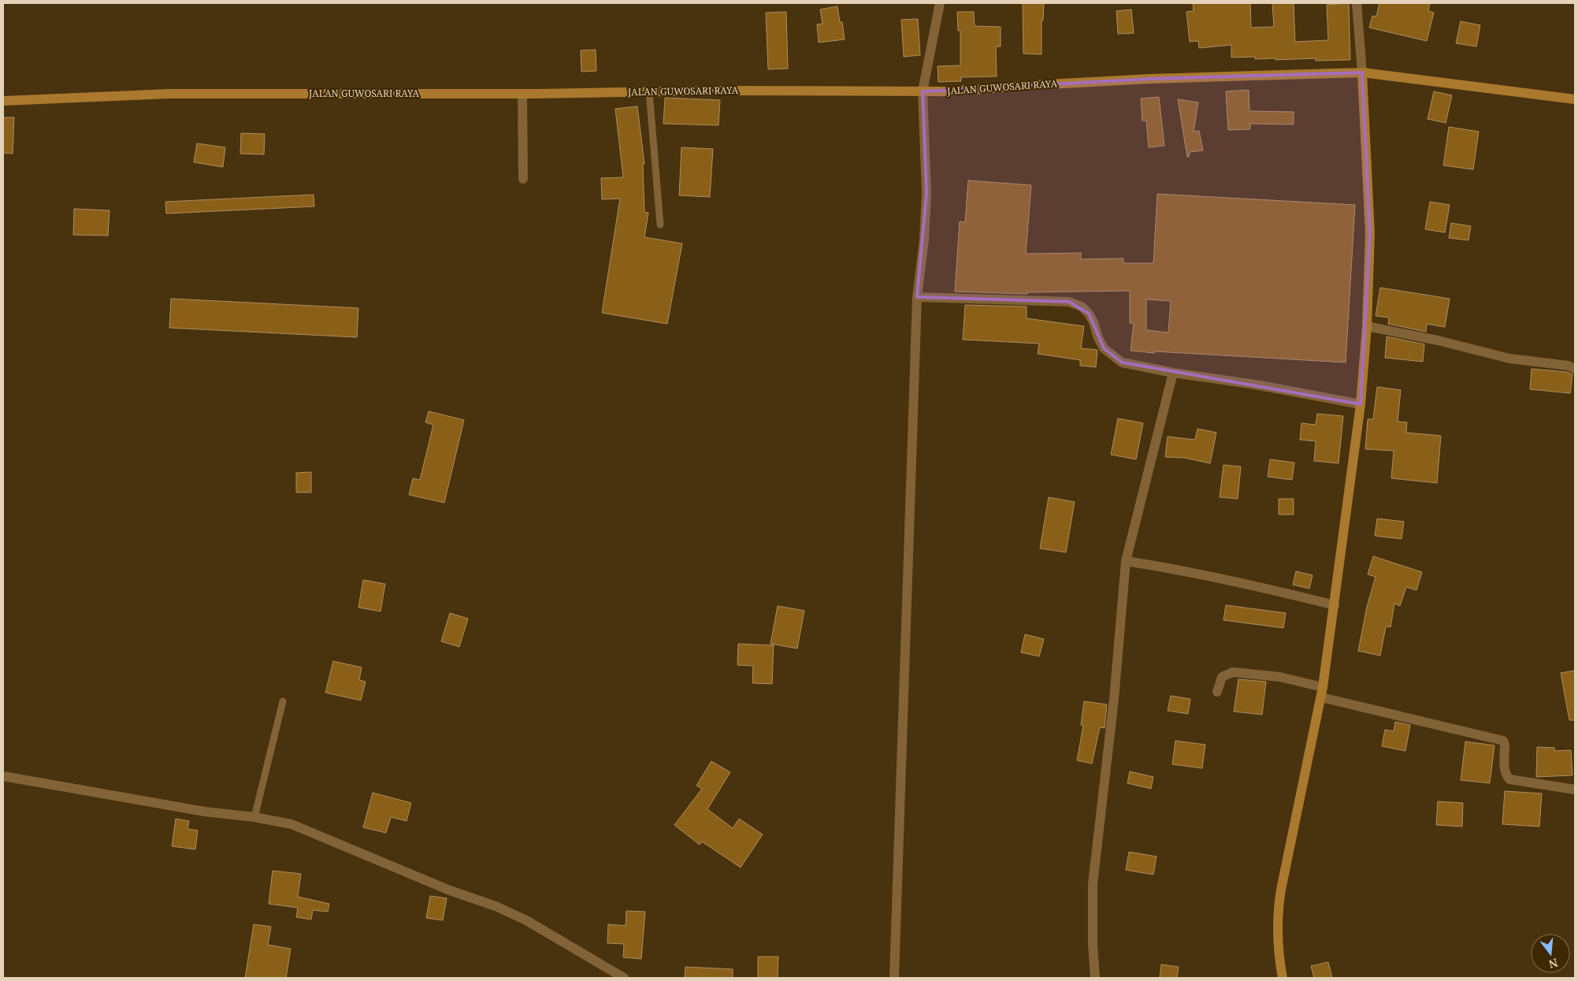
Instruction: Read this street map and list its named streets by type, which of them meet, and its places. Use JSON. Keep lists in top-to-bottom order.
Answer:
{
  "streets": {
    "street": ["JALAN GUWOSARI RAYA"]
  },
  "north": "bottom"
}
